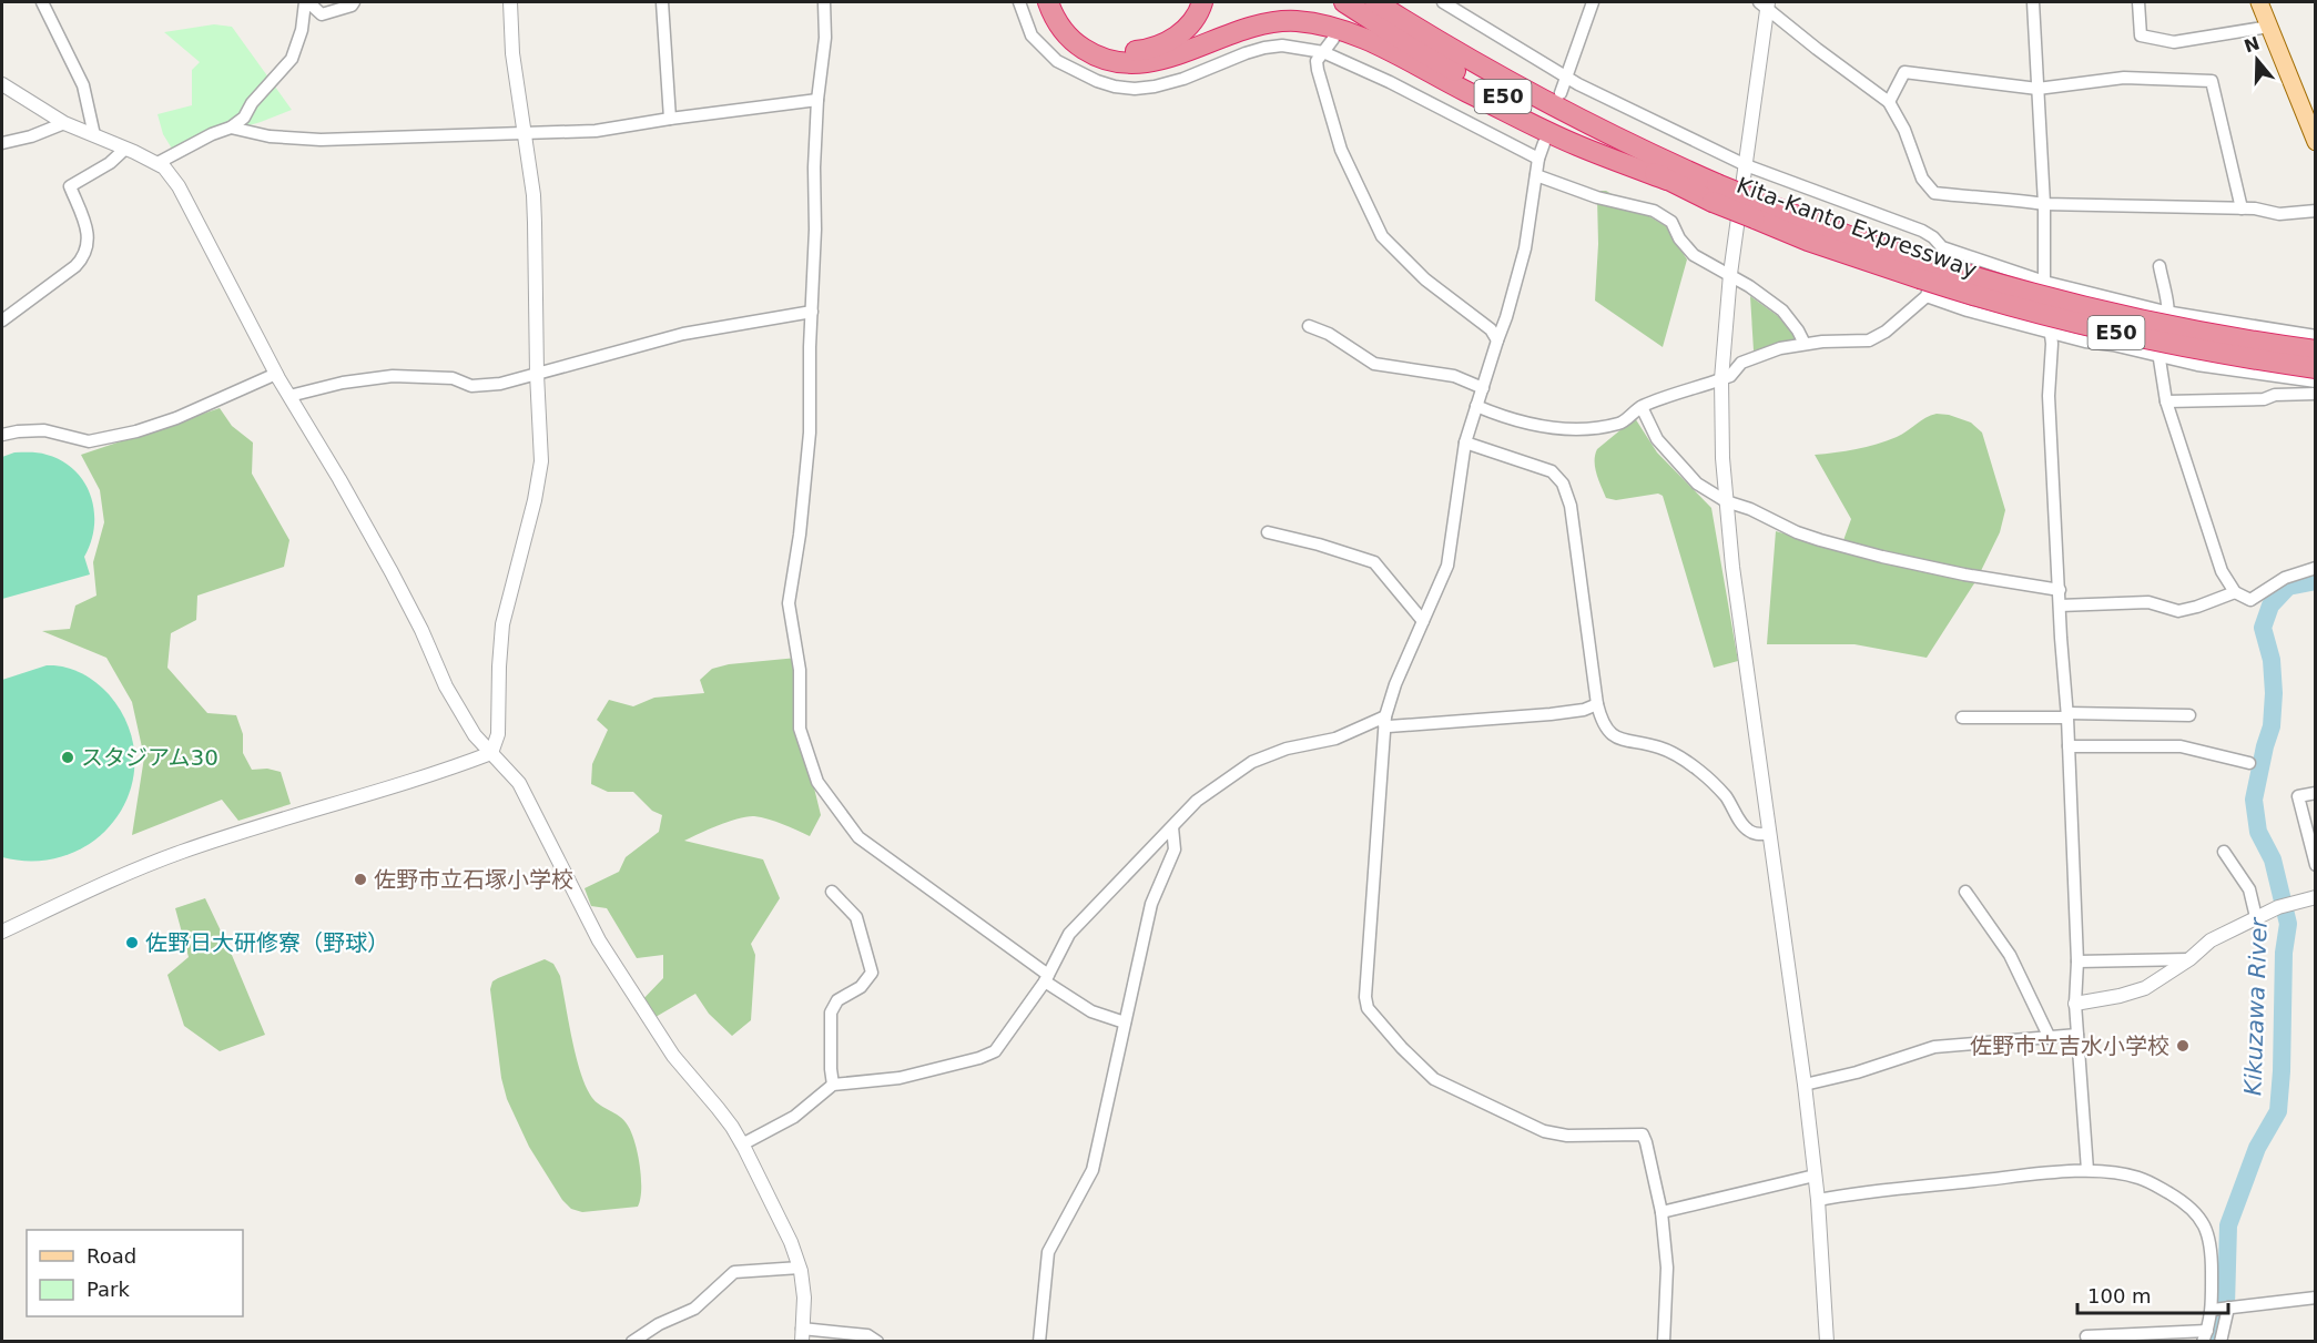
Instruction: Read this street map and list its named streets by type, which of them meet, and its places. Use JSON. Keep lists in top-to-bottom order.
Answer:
{
  "streets": {
    "highway": ["E50", "Kita-Kanto Expressway"]
  },
  "water": ["Kikuzawa River"],
  "places": [
    "スタジアム30",
    "佐野市立石塚小学校",
    "佐野日大研修寮（野球）",
    "佐野市立吉水小学校"
  ],
  "legend": ["Road", "Park"],
  "scale_bar": "100 m",
  "north": "top"
}
